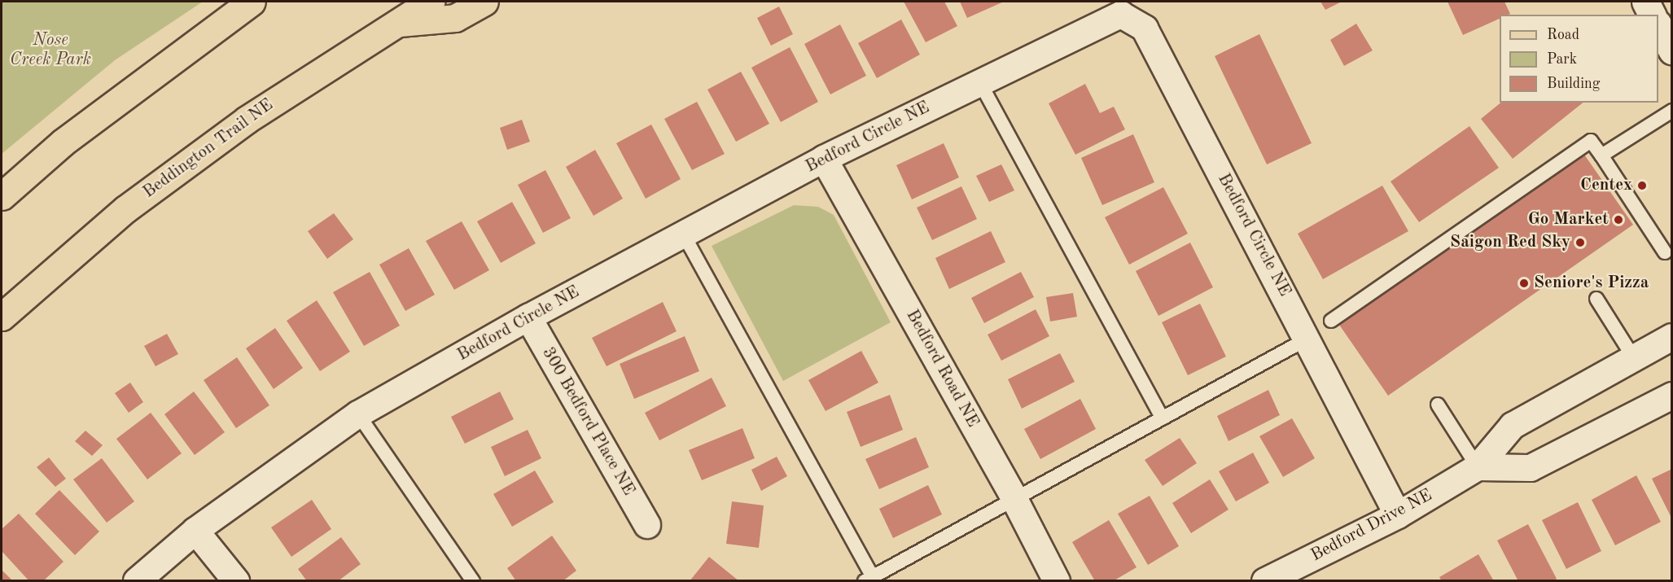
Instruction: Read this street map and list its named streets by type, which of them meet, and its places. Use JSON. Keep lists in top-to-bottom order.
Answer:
{
  "streets": {
    "main road": ["Beddington Trail NE"],
    "street": [
      "Bedford Circle NE",
      "Bedford Road NE",
      "300 Bedford Place NE",
      "Bedford Drive NE"
    ]
  },
  "crossings": [
    ["Bedford Circle NE", "Bedford Road NE"],
    ["Bedford Circle NE", "300 Bedford Place NE"],
    ["Bedford Circle NE", "Bedford Drive NE"]
  ],
  "parks": ["Nose Creek Park"],
  "places": [
    "Centex",
    "Go Market",
    "Saigon Red Sky",
    "Seniore's Pizza"
  ],
  "legend": ["Road", "Park", "Building"]
}
